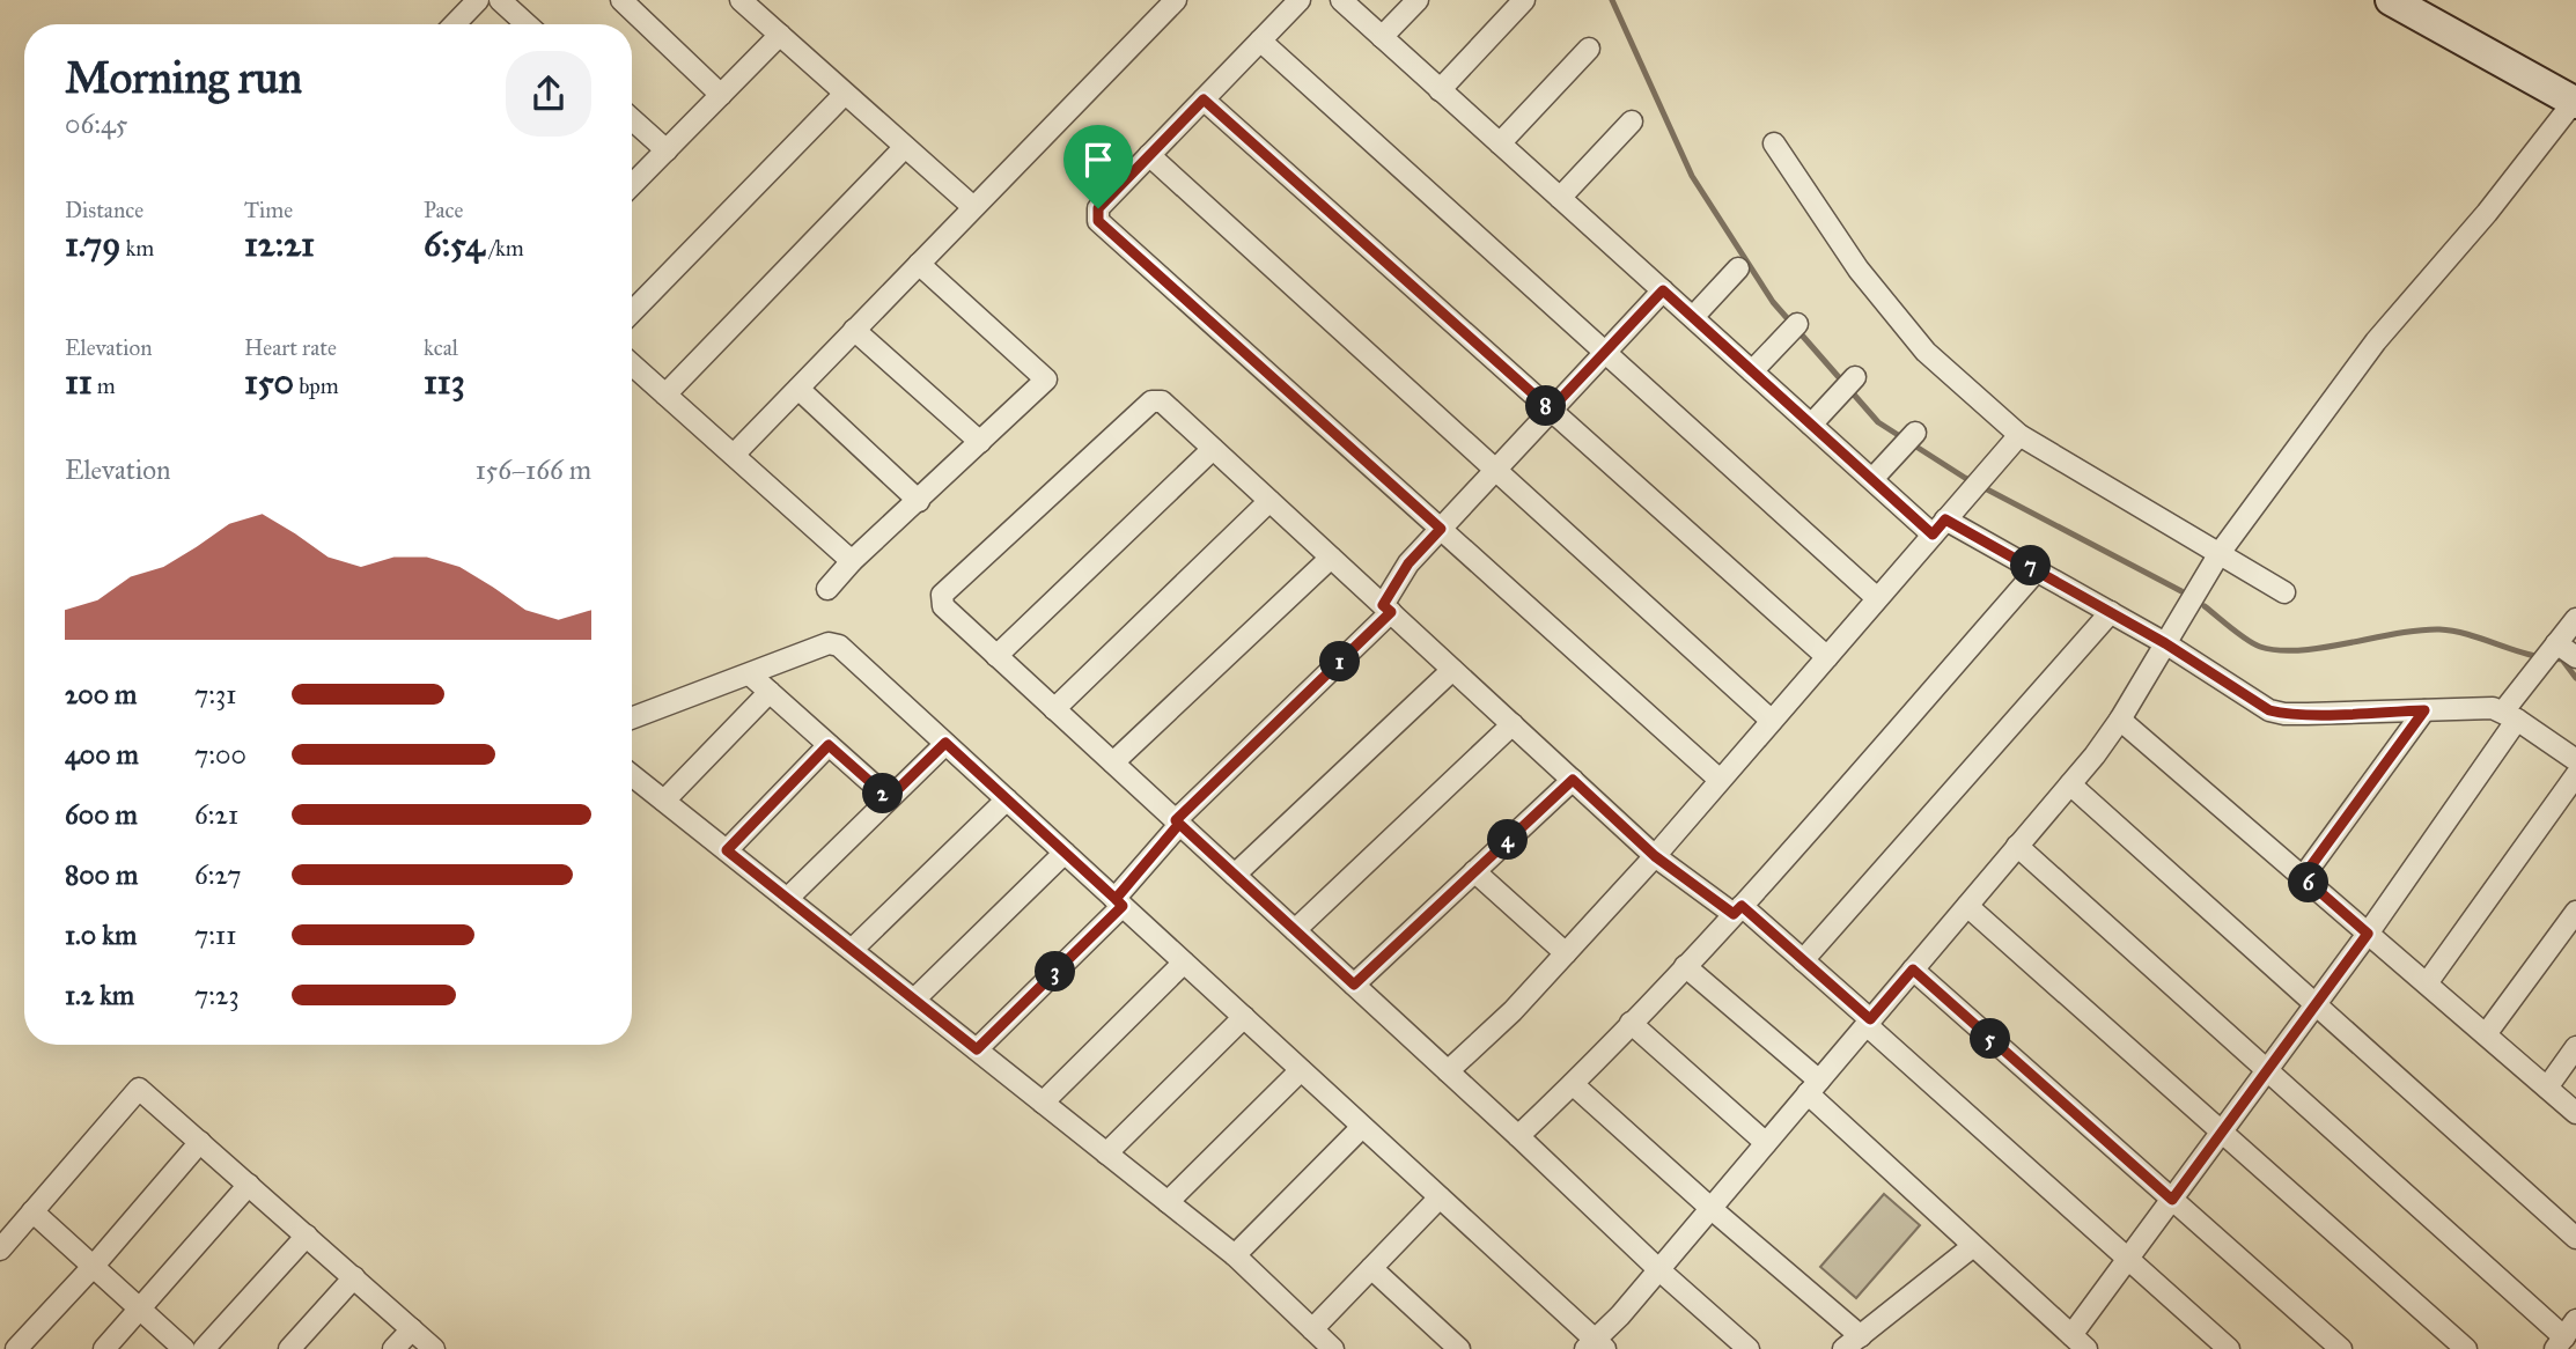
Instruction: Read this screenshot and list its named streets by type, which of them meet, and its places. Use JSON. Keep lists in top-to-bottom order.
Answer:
{
  "page": {
    "heading": ["Morning run", "06:45"],
    "stats": [
      ["Distance", "1.79 km"],
      ["Time", "12:21"],
      ["Pace", "6:54 /km"],
      ["Elevation", "11 m"],
      ["Heart rate", "150 bpm"],
      ["kcal", "113"]
    ],
    "pins": [
      "8",
      "7",
      "1",
      "2",
      "4",
      "6",
      "3",
      "5"
    ],
    "chart": ["Elevation", "156–166 m"],
    "list": [
      {
        "name": "200 m",
        "note": "7:31"
      },
      {
        "name": "400 m",
        "note": "7:00"
      },
      {
        "name": "600 m",
        "note": "6:21"
      },
      {
        "name": "800 m",
        "note": "6:27"
      },
      {
        "name": "1.0 km",
        "note": "7:11"
      },
      {
        "name": "1.2 km",
        "note": "7:23"
      }
    ]
  }
}
